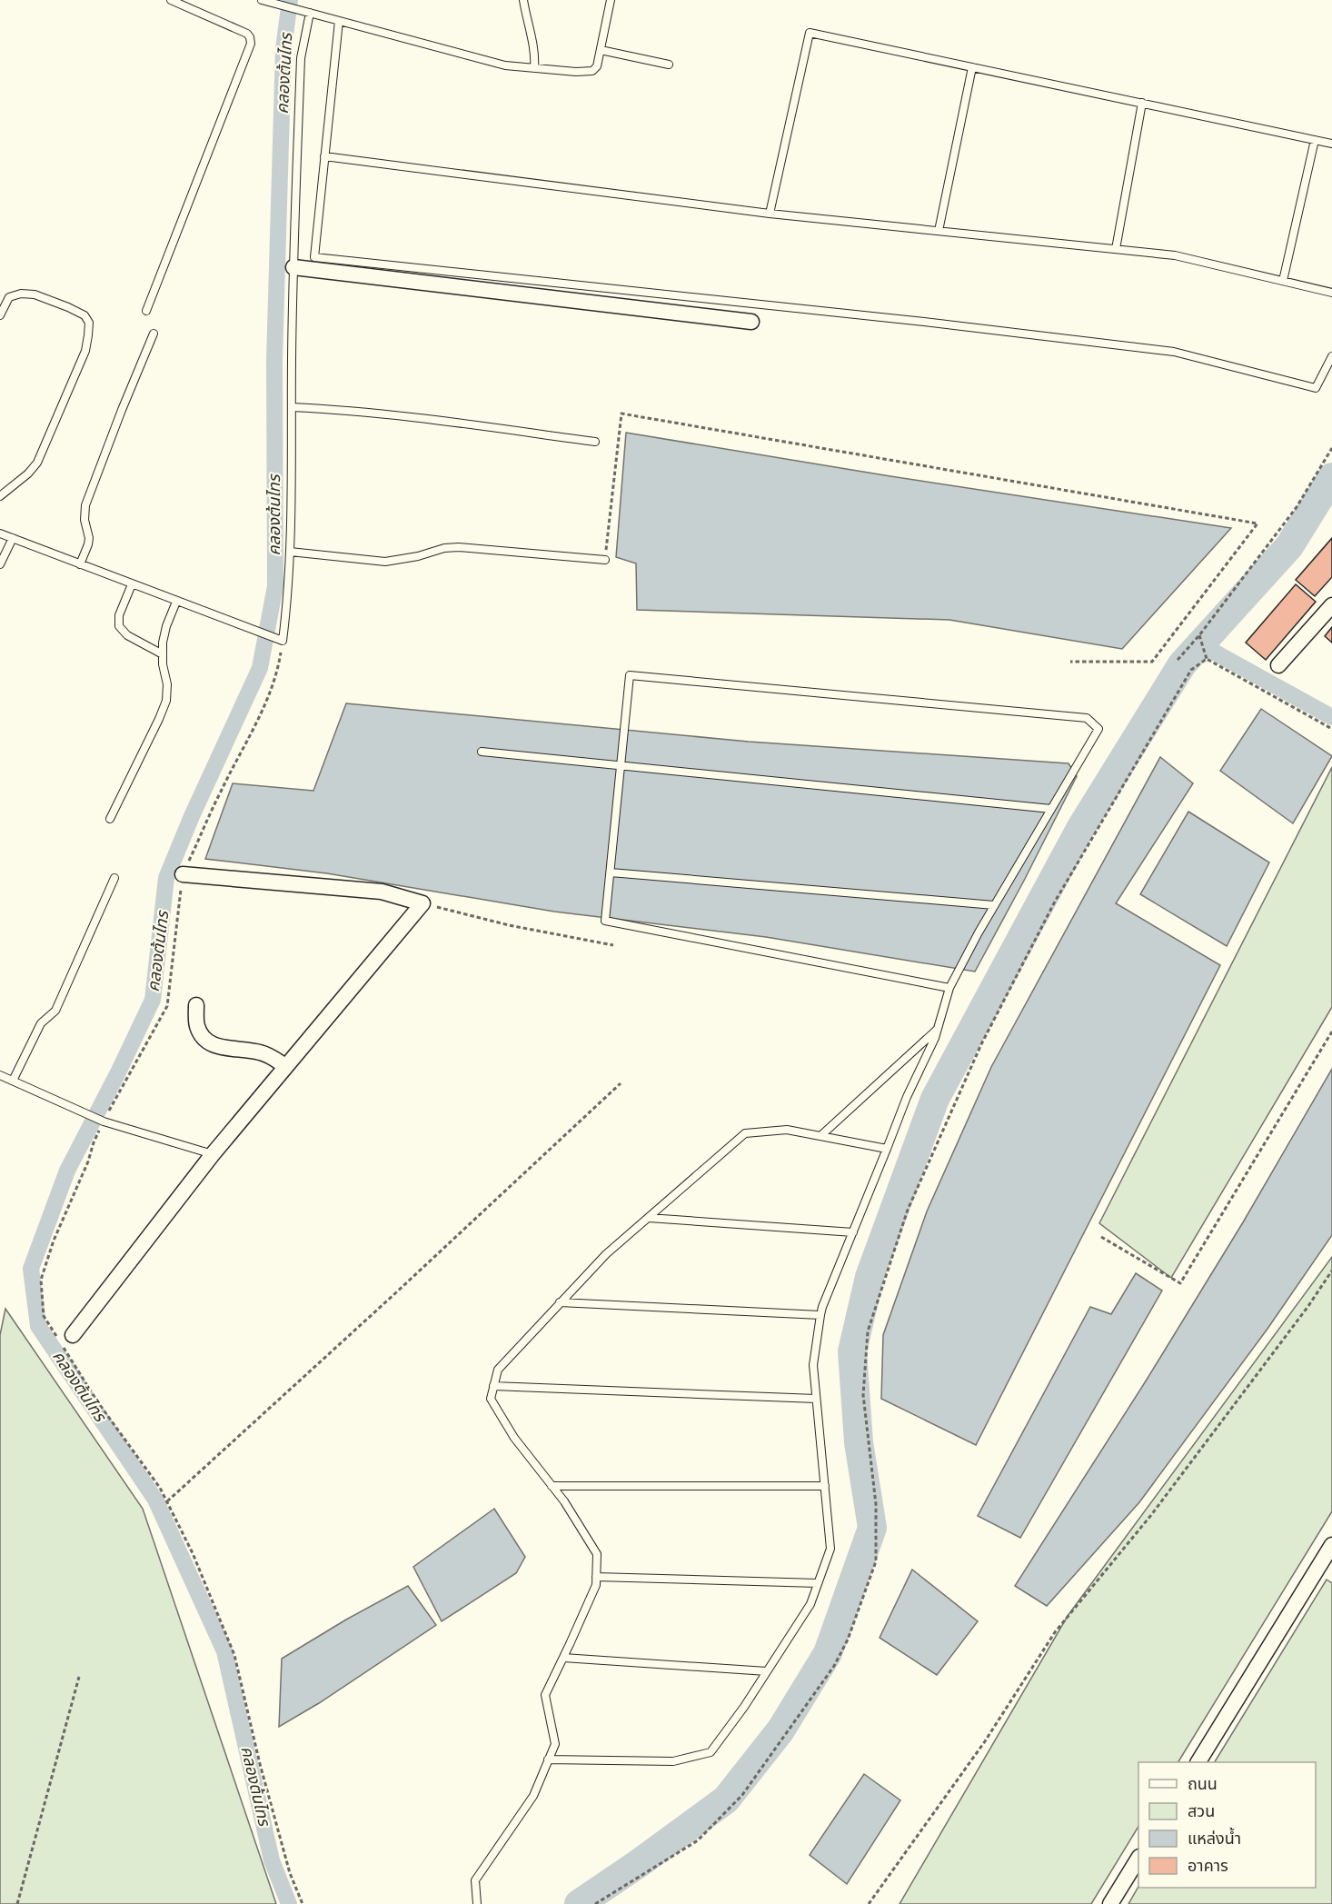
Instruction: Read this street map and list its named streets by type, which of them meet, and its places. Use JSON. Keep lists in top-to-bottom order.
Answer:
{
  "water": ["คลองต้นไทร"],
  "legend": [
    "ถนน",
    "สวน",
    "แหล่งน้ำ",
    "อาคาร"
  ]
}
